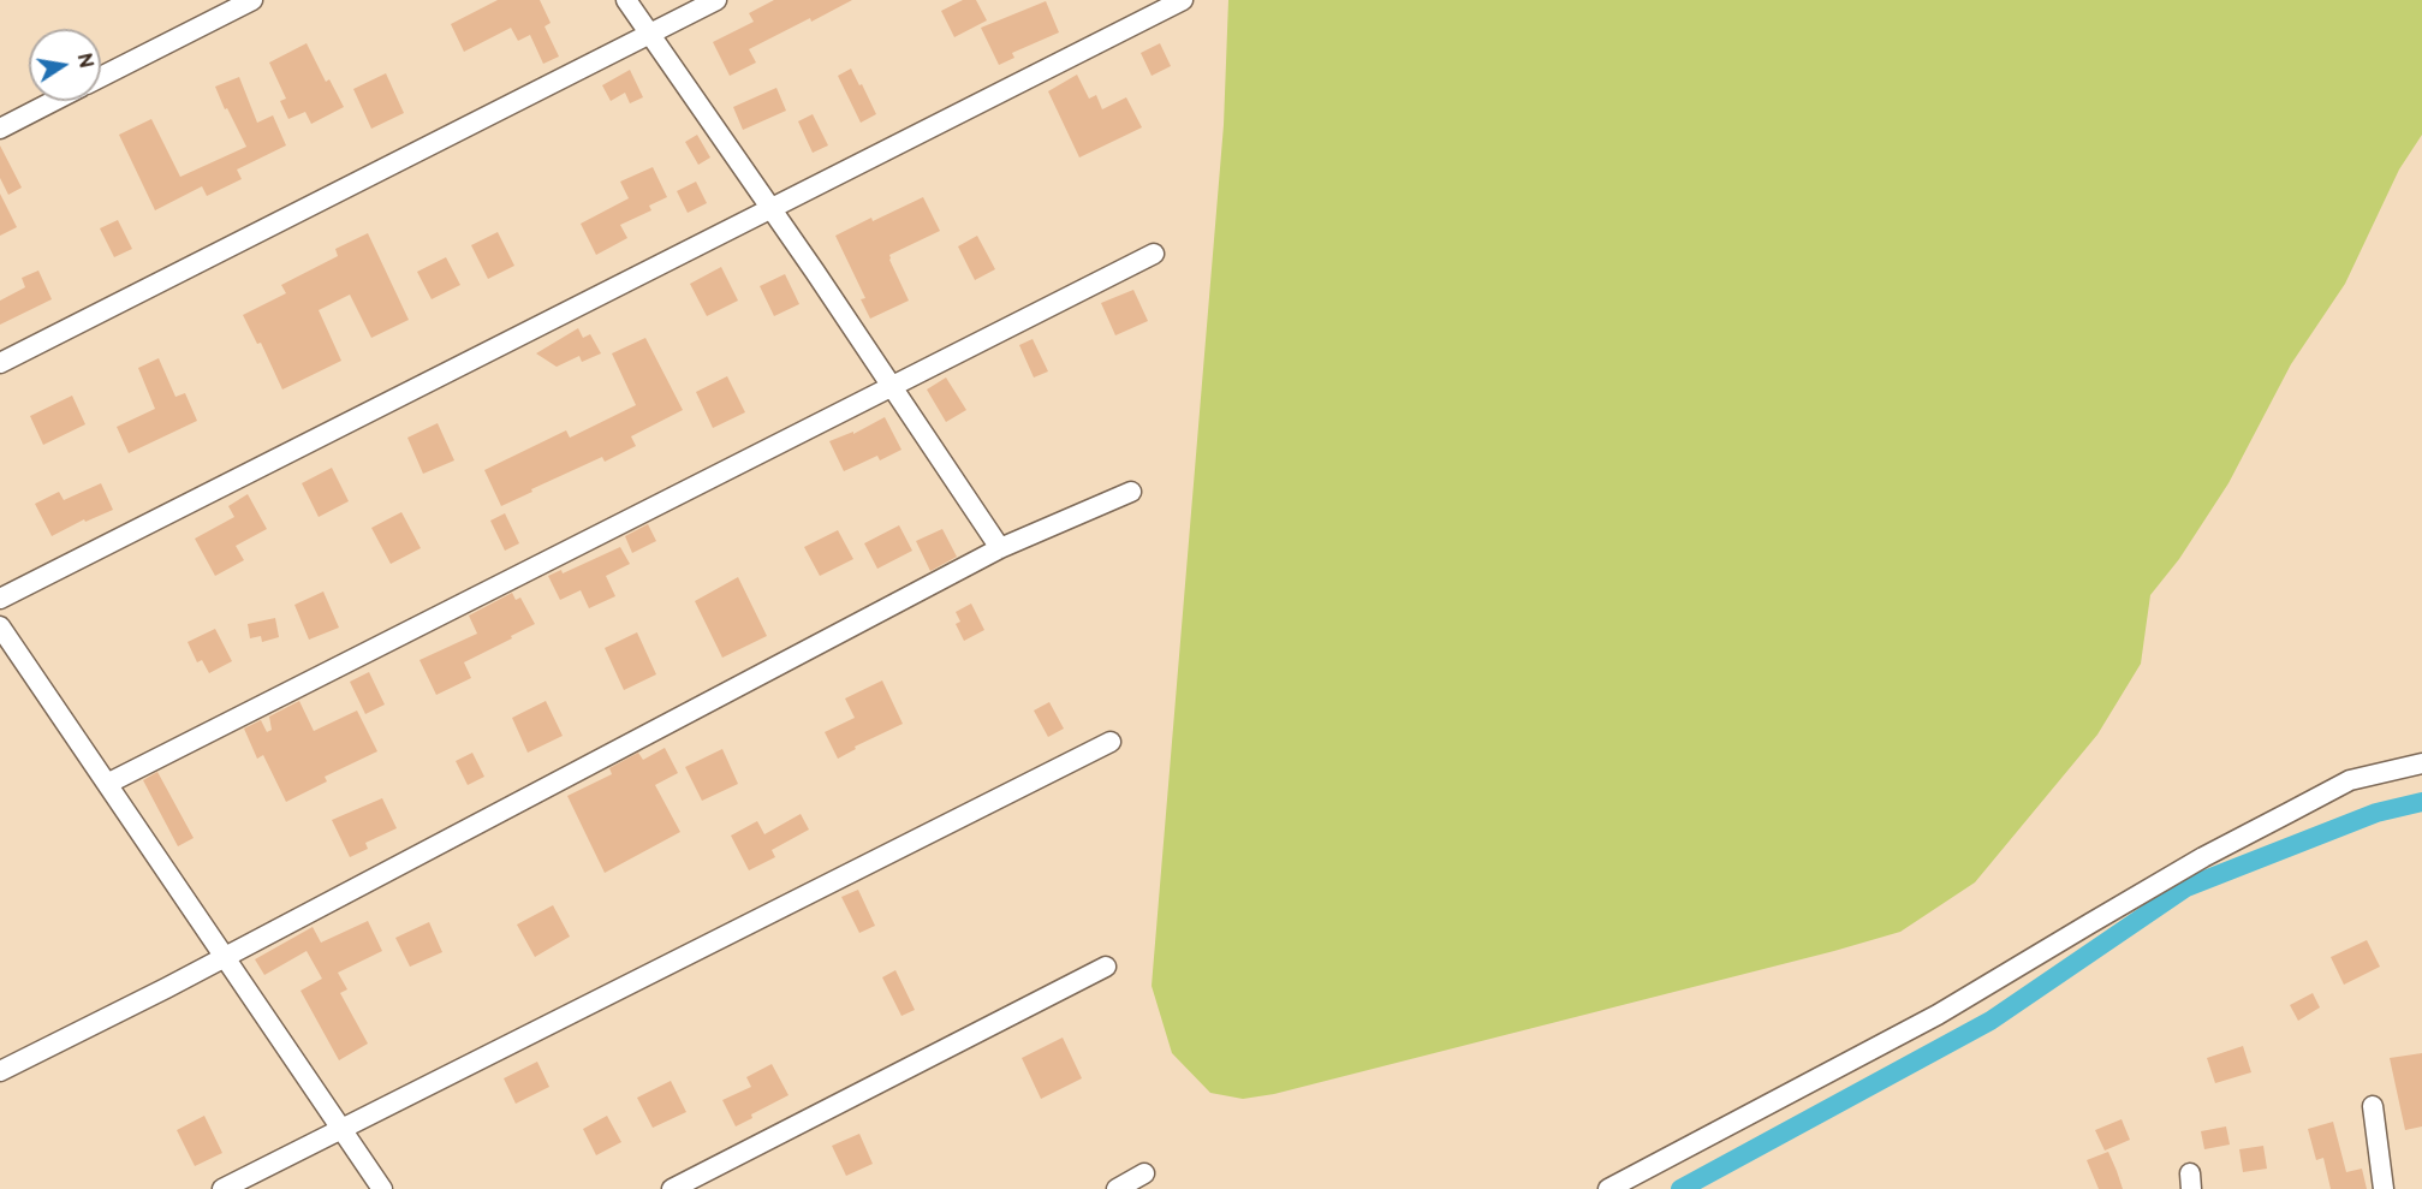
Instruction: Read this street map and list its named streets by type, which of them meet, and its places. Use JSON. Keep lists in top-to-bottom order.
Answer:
{
  "north": "right"
}
